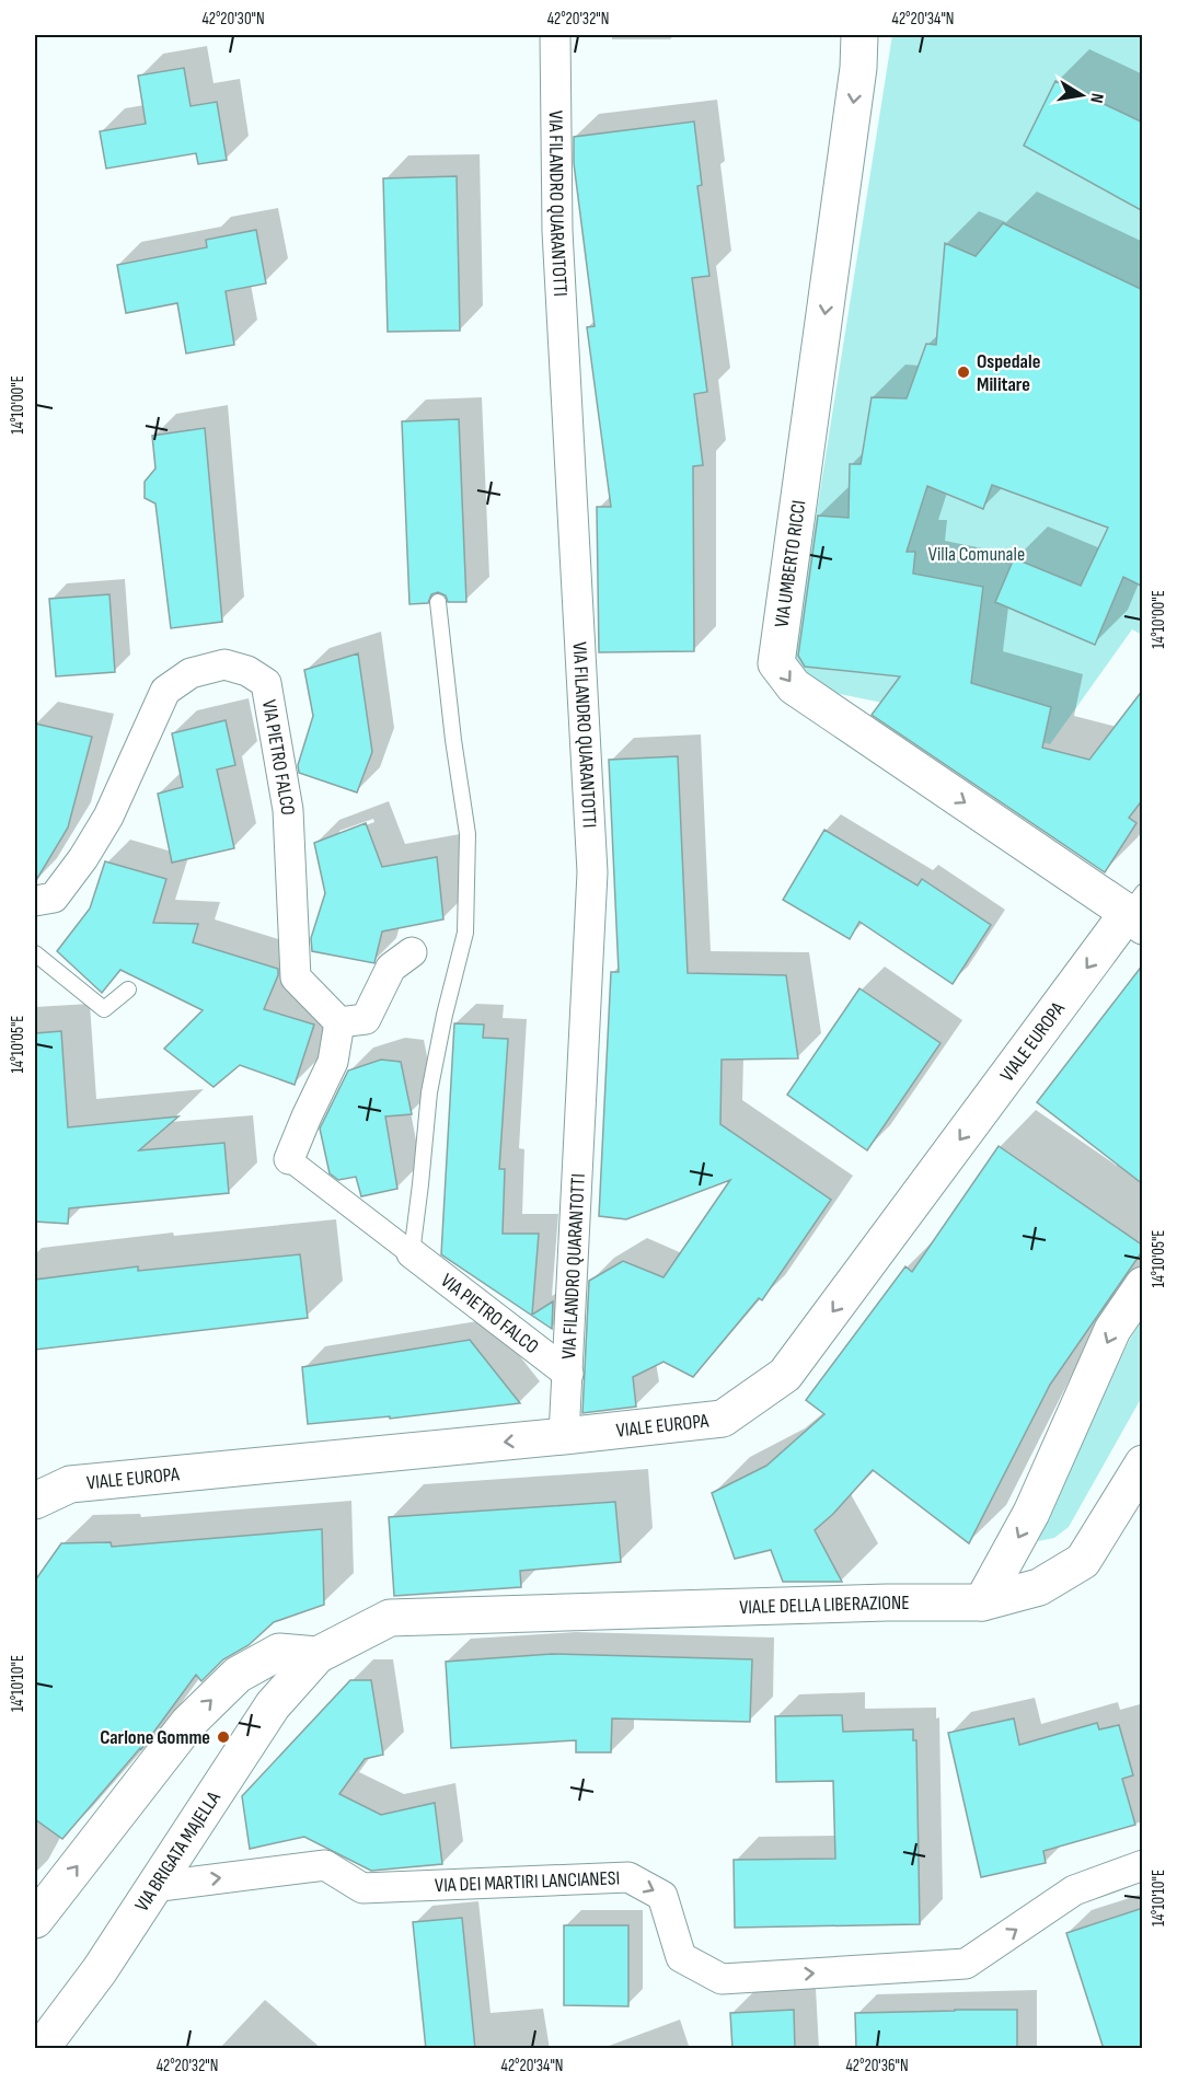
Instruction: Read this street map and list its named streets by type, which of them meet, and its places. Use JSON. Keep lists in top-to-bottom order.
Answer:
{
  "streets": {
    "street": [
      "VIA FILANDRO QUARANTOTTI",
      "VIA UMBERTO RICCI",
      "VIA PIETRO FALCO",
      "VIALE EUROPA",
      "VIALE DELLA LIBERAZIONE",
      "VIA BRIGATA MAJELLA",
      "VIA DEI MARTIRI LANCIANESI"
    ]
  },
  "crossings": [
    ["VIA FILANDRO QUARANTOTTI", "VIA PIETRO FALCO"],
    ["VIA FILANDRO QUARANTOTTI", "VIALE EUROPA"],
    ["VIA UMBERTO RICCI", "VIALE EUROPA"],
    ["VIALE DELLA LIBERAZIONE", "VIA BRIGATA MAJELLA"],
    ["VIA BRIGATA MAJELLA", "VIA DEI MARTIRI LANCIANESI"]
  ],
  "one_way": ["VIA UMBERTO RICCI", "VIALE EUROPA", "VIA DEI MARTIRI LANCIANESI"],
  "parks": ["Villa Comunale"],
  "places": ["Ospedale Militare", "Carlone Gomme"],
  "north": "right",
  "coordinates": [
    "42°20'30\"N",
    "42°20'32\"N",
    "42°20'34\"N",
    "14°10'00\"E",
    "14°10'05\"E",
    "14°10'10\"E",
    "42°20'36\"N"
  ]
}
